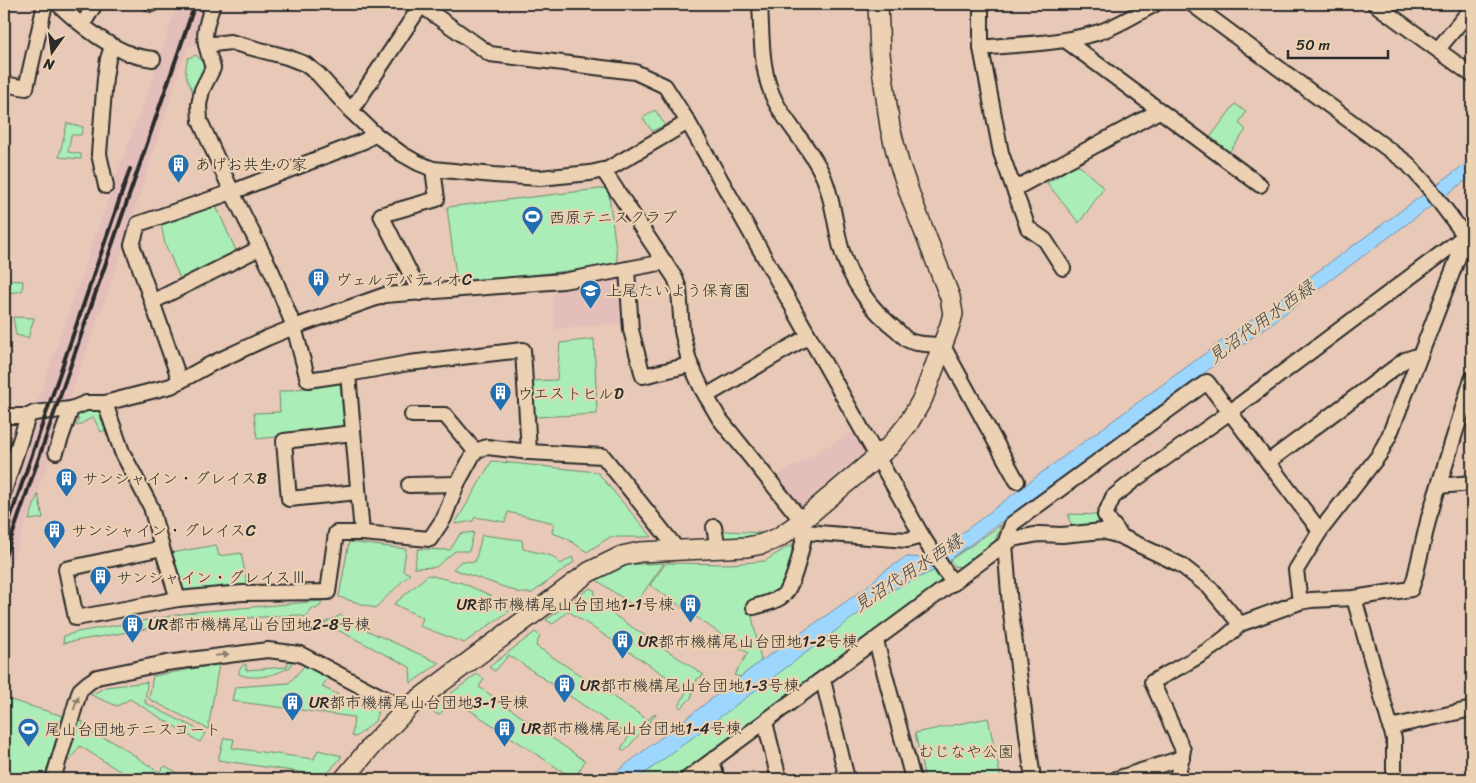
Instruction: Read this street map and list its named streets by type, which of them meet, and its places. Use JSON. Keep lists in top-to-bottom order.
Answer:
{
  "water": ["見沼代用水西緑", "見沼代用水西縁"],
  "parks": ["むじなや公園"],
  "places": {
    "building": [
      "あげお共生の家",
      "ヴェルデパティオC",
      "ウエストヒルD",
      "サンシャイン・グレイスB",
      "サンシャイン・グレイスC",
      "サンシャイン・グレイスⅢ",
      "UR都市機構尾山台団地1-1号棟",
      "UR都市機構尾山台団地2-8号棟",
      "UR都市機構尾山台団地1-2号棟",
      "UR都市機構尾山台団地1-3号棟",
      "UR都市機構尾山台団地3-1号棟",
      "UR都市機構尾山台団地1-4号棟"
    ],
    "sports": ["西原テニスクラブ", "尾山台団地テニスコート"],
    "school or university": ["上尾たいよう保育園"]
  },
  "scale_bar": "50 m",
  "north": "bottom"
}
